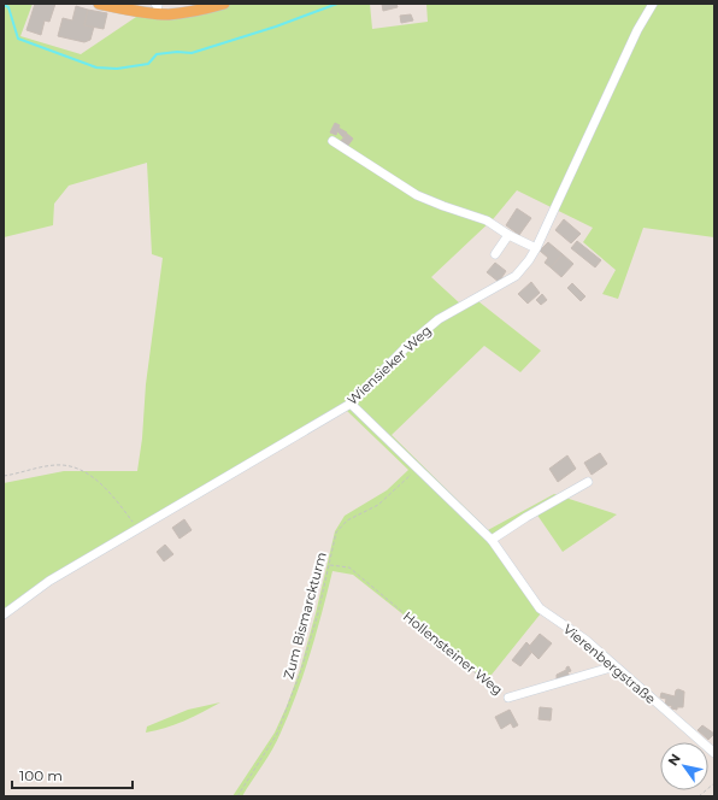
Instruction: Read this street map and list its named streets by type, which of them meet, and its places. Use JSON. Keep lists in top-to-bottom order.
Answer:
{
  "streets": {
    "street": ["Wiensieker Weg", "Hollensteiner Weg", "Vierenbergstraße"],
    "path": ["Zum Bismarckturm"]
  },
  "crossings": [
    ["Wiensieker Weg", "Vierenbergstraße"],
    ["Zum Bismarckturm", "Hollensteiner Weg"],
    ["Zum Bismarckturm", "Vierenbergstraße"],
    ["Hollensteiner Weg", "Vierenbergstraße"]
  ],
  "scale_bar": "100 m",
  "north": "top left"
}
